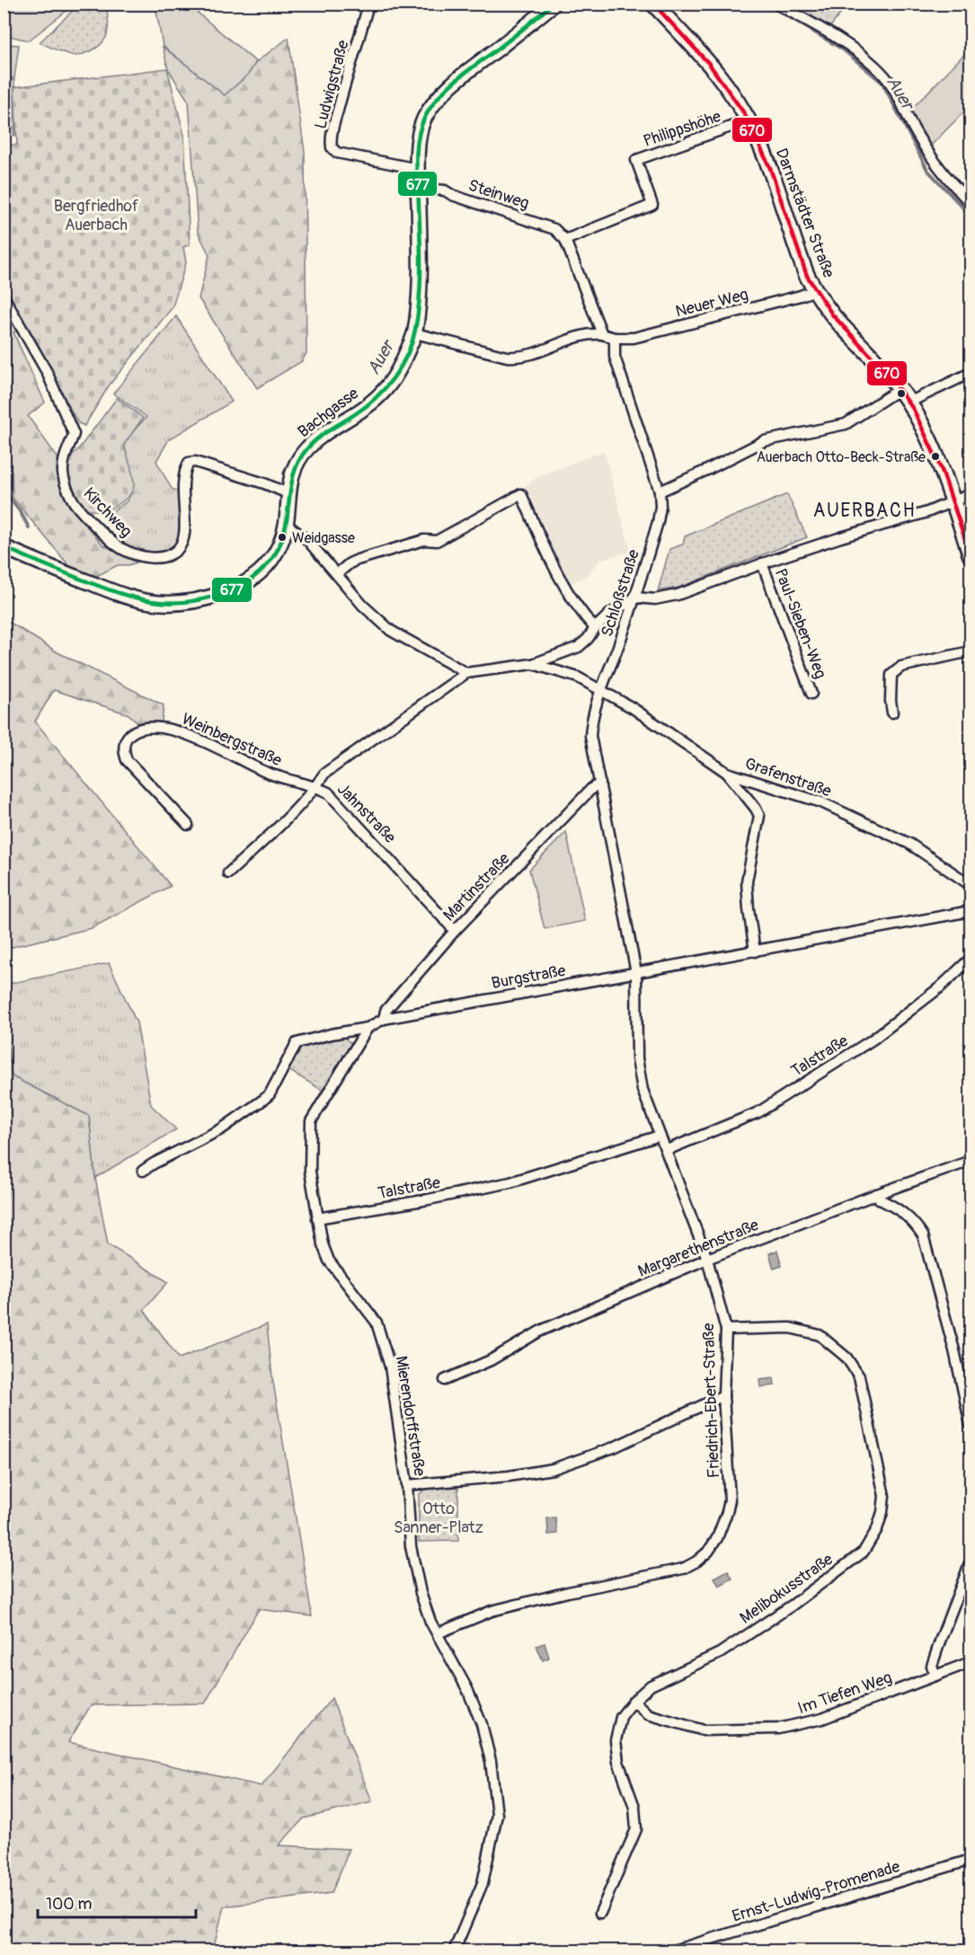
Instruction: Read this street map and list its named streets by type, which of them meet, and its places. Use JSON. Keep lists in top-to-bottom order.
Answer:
{
  "streets": {
    "main road": ["Darmstädter Straße", "Bachgasse"],
    "street": [
      "Ludwigstraße",
      "Philippshöhe",
      "Steinweg",
      "Neuer Weg",
      "Kirchweg",
      "Schloßstraße",
      "Paul-Sieben-Weg",
      "Weinbergstraße",
      "Grafenstraße",
      "Jahnstraße",
      "Martinstraße",
      "Burgstraße",
      "Talstraße",
      "Margarethenstraße",
      "Friedrich-Ebert-Straße",
      "Mierendorffstraße",
      "Melibokusstraße",
      "Im Tiefen Weg",
      "Ernst-Ludwig-Promenade"
    ]
  },
  "crossings": [
    ["Ludwigstraße", "Bachgasse"],
    ["Philippshöhe", "Steinweg"],
    ["Philippshöhe", "Darmstädter Straße"],
    ["Steinweg", "Bachgasse"],
    ["Darmstädter Straße", "Neuer Weg"],
    ["Neuer Weg", "Schloßstraße"],
    ["Bachgasse", "Kirchweg"],
    ["Schloßstraße", "Grafenstraße"],
    ["Schloßstraße", "Martinstraße"],
    ["Schloßstraße", "Burgstraße"],
    ["Schloßstraße", "Friedrich-Ebert-Straße"],
    ["Weinbergstraße", "Jahnstraße"],
    ["Jahnstraße", "Martinstraße"],
    ["Martinstraße", "Burgstraße"],
    ["Burgstraße", "Friedrich-Ebert-Straße"],
    ["Burgstraße", "Mierendorffstraße"],
    ["Talstraße", "Friedrich-Ebert-Straße"],
    ["Talstraße", "Mierendorffstraße"],
    ["Margarethenstraße", "Friedrich-Ebert-Straße"],
    ["Friedrich-Ebert-Straße", "Mierendorffstraße"],
    ["Friedrich-Ebert-Straße", "Melibokusstraße"],
    ["Melibokusstraße", "Im Tiefen Weg"]
  ],
  "districts": ["AUERBACH"],
  "water": ["Auer"],
  "parks": ["Bergfriedhof Auerbach", "Otto Sanner-Platz"],
  "places": ["Auerbach Otto-Beck-Straße", "Weidgasse"],
  "lines": ["transit line 677", "transit line 670"],
  "scale_bar": "100 m"
}
